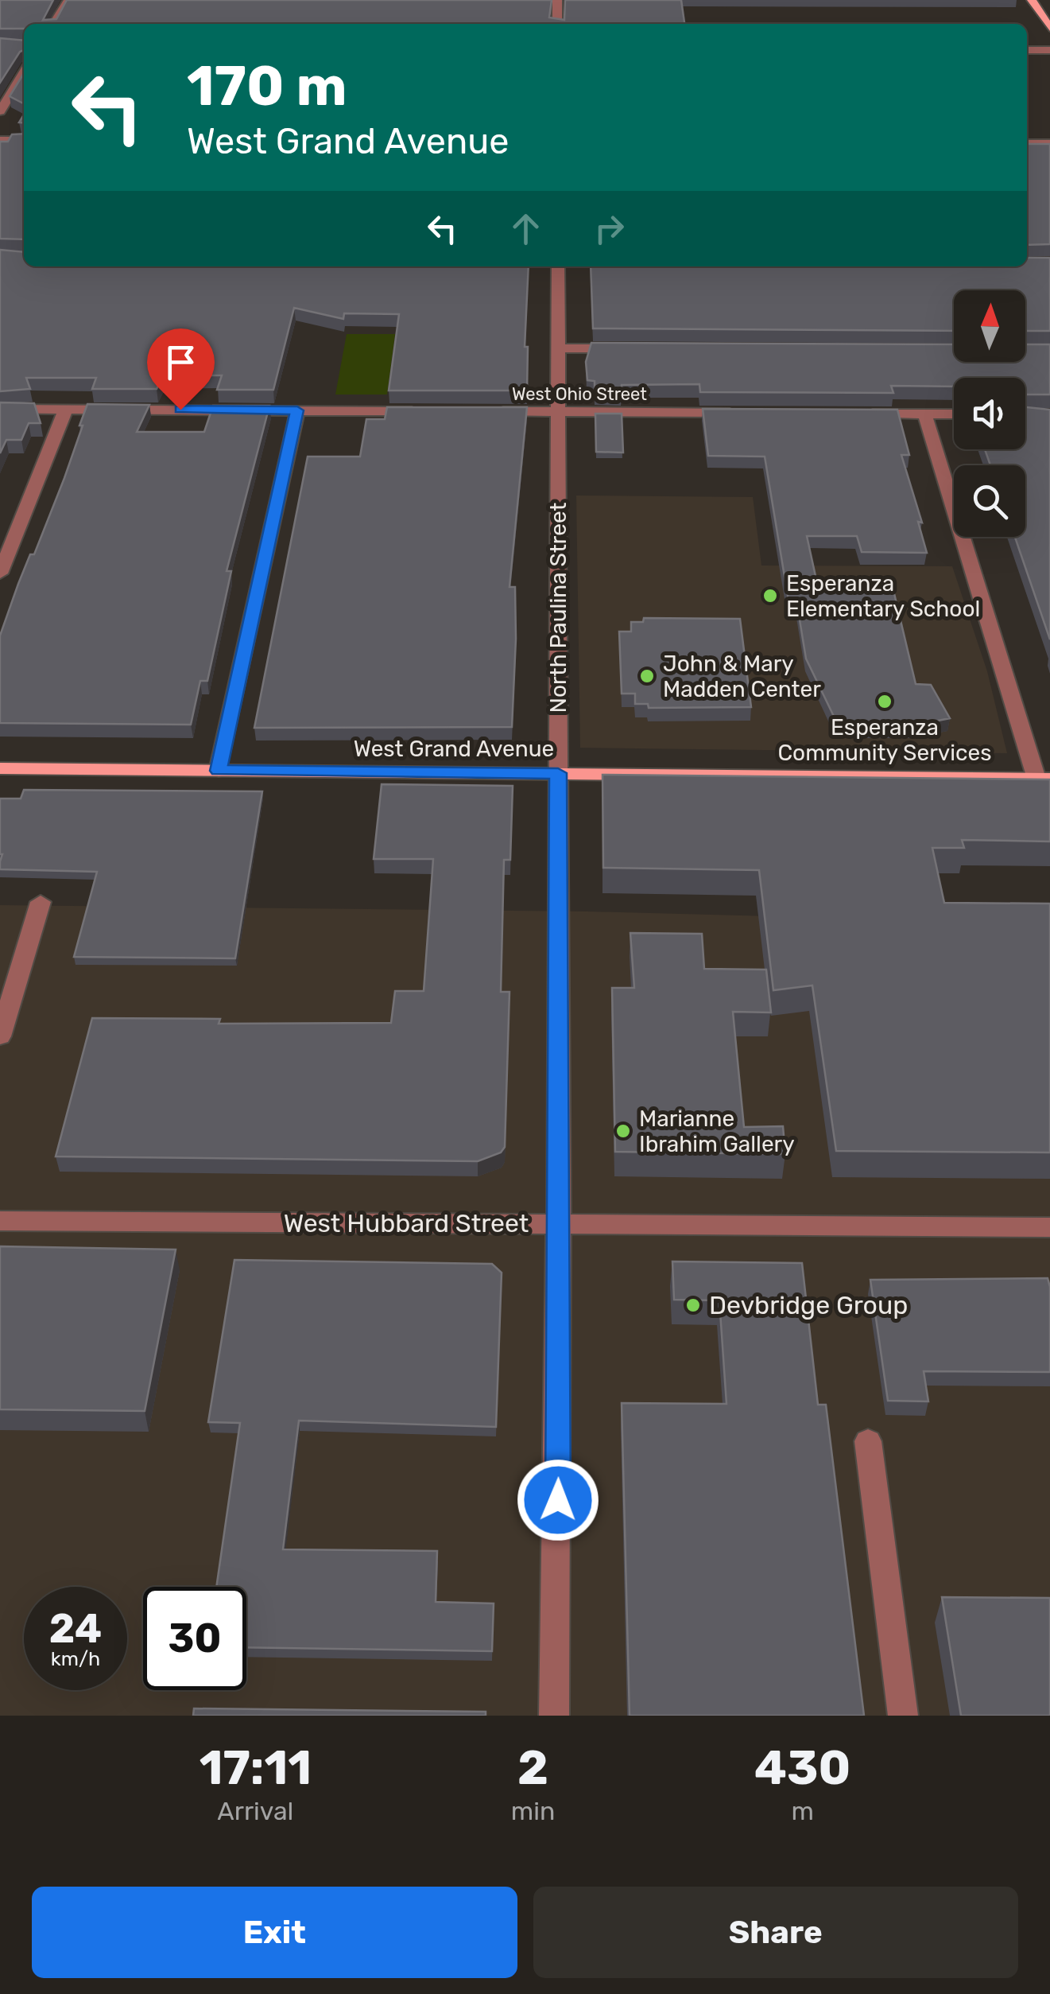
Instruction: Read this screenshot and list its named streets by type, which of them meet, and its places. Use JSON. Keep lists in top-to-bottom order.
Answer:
{
  "streets": {
    "main road": ["West Grand Avenue"],
    "street": ["West Ohio Street", "North Paulina Street", "West Hubbard Street"]
  },
  "crossings": [
    ["West Ohio Street", "North Paulina Street"],
    ["North Paulina Street", "West Grand Avenue"],
    ["North Paulina Street", "West Hubbard Street"]
  ],
  "places": [
    "Esperanza Elementary School",
    "John & Mary Madden Center",
    "Esperanza Community Services",
    "Marianne Ibrahim Gallery",
    "Devbridge Group"
  ],
  "north": "top",
  "page": {
    "turn": ["170 m", "West Grand Avenue"],
    "speed": "24 km/h",
    "limit": "30",
    "eta": [
      "17:11",
      "Arrival",
      "2",
      "min",
      "430",
      "m"
    ],
    "buttons": ["Exit", "Share"]
  }
}
